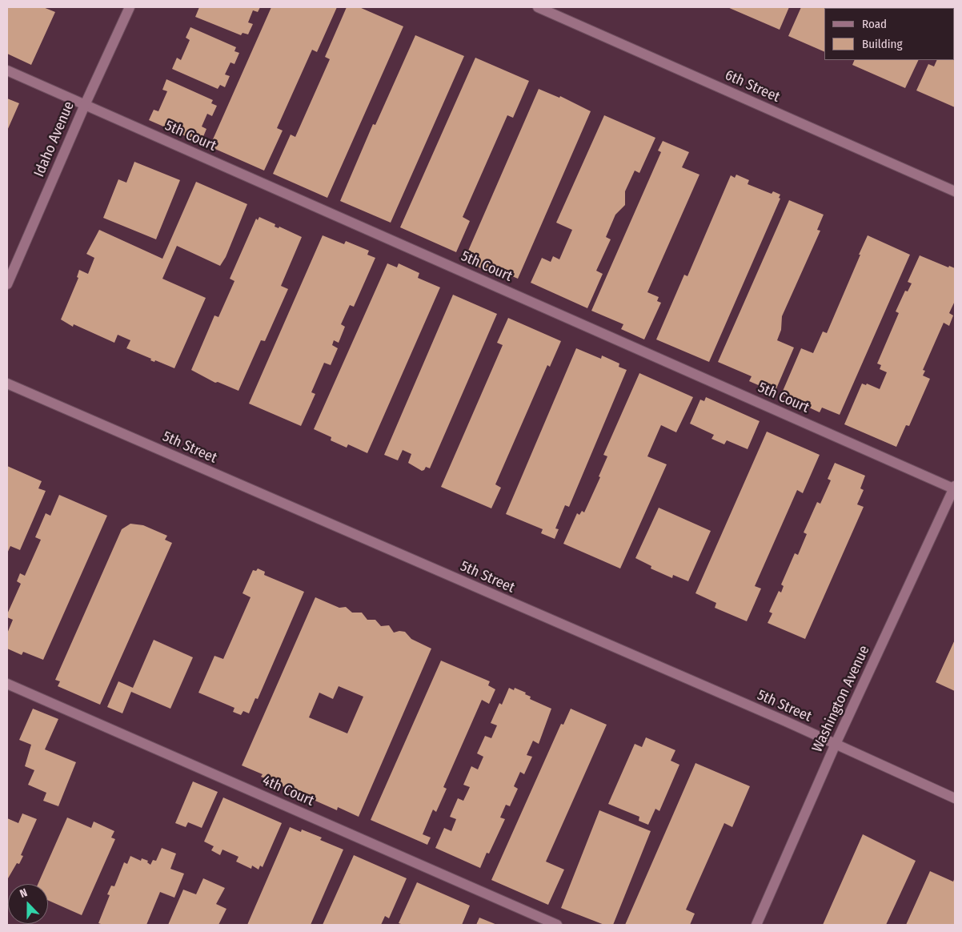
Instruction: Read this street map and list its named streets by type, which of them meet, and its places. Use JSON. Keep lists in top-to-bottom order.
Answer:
{
  "streets": {
    "street": [
      "6th Street",
      "5th Court",
      "Idaho Avenue",
      "5th Street",
      "Washington Avenue",
      "4th Court"
    ]
  },
  "crossings": [
    ["5th Court", "Idaho Avenue"],
    ["5th Court", "Washington Avenue"],
    ["5th Street", "Washington Avenue"]
  ],
  "legend": ["Road", "Building"],
  "north": "top"
}
